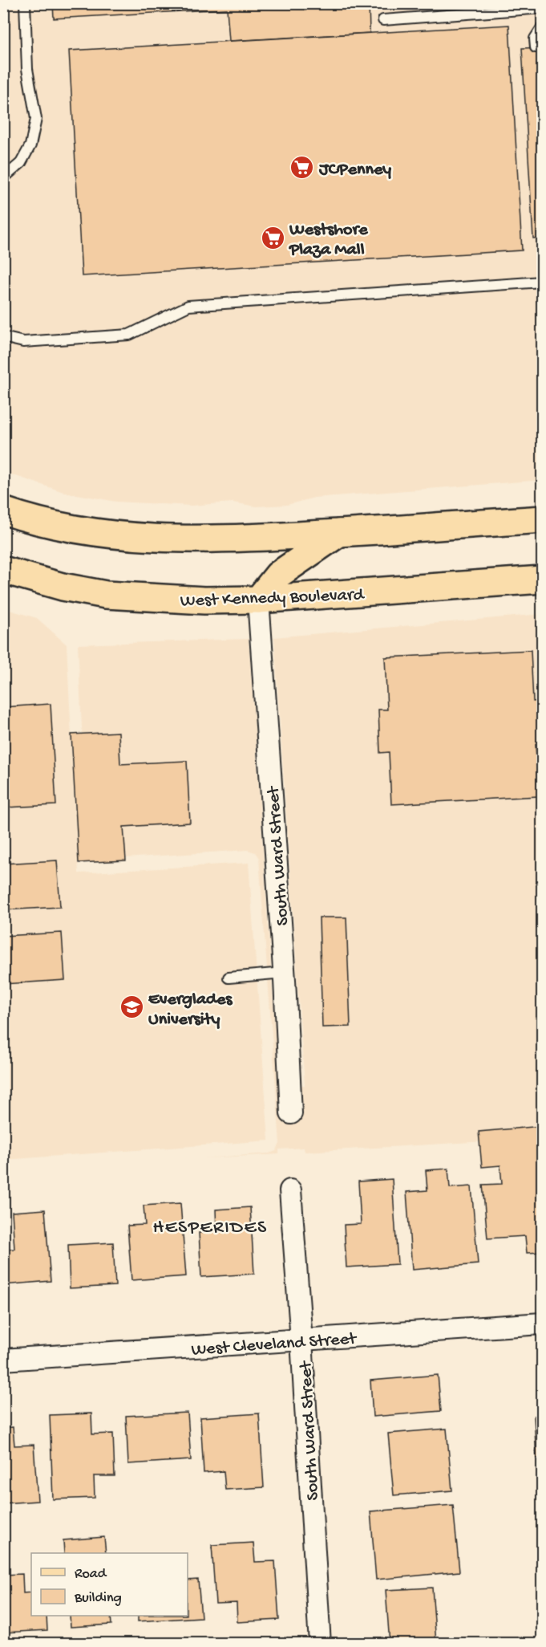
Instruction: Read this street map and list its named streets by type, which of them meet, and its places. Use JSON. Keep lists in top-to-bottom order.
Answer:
{
  "streets": {
    "main road": ["West Kennedy Boulevard"],
    "street": ["South Ward Street", "West Cleveland Street"]
  },
  "crossings": [
    ["West Kennedy Boulevard", "South Ward Street"],
    ["South Ward Street", "West Cleveland Street"]
  ],
  "districts": ["HESPERIDES"],
  "places": {
    "supermarket": ["JCPenney", "Westshore Plaza Mall"],
    "school or university": ["Everglades University"]
  },
  "legend": ["Road", "Building"]
}
